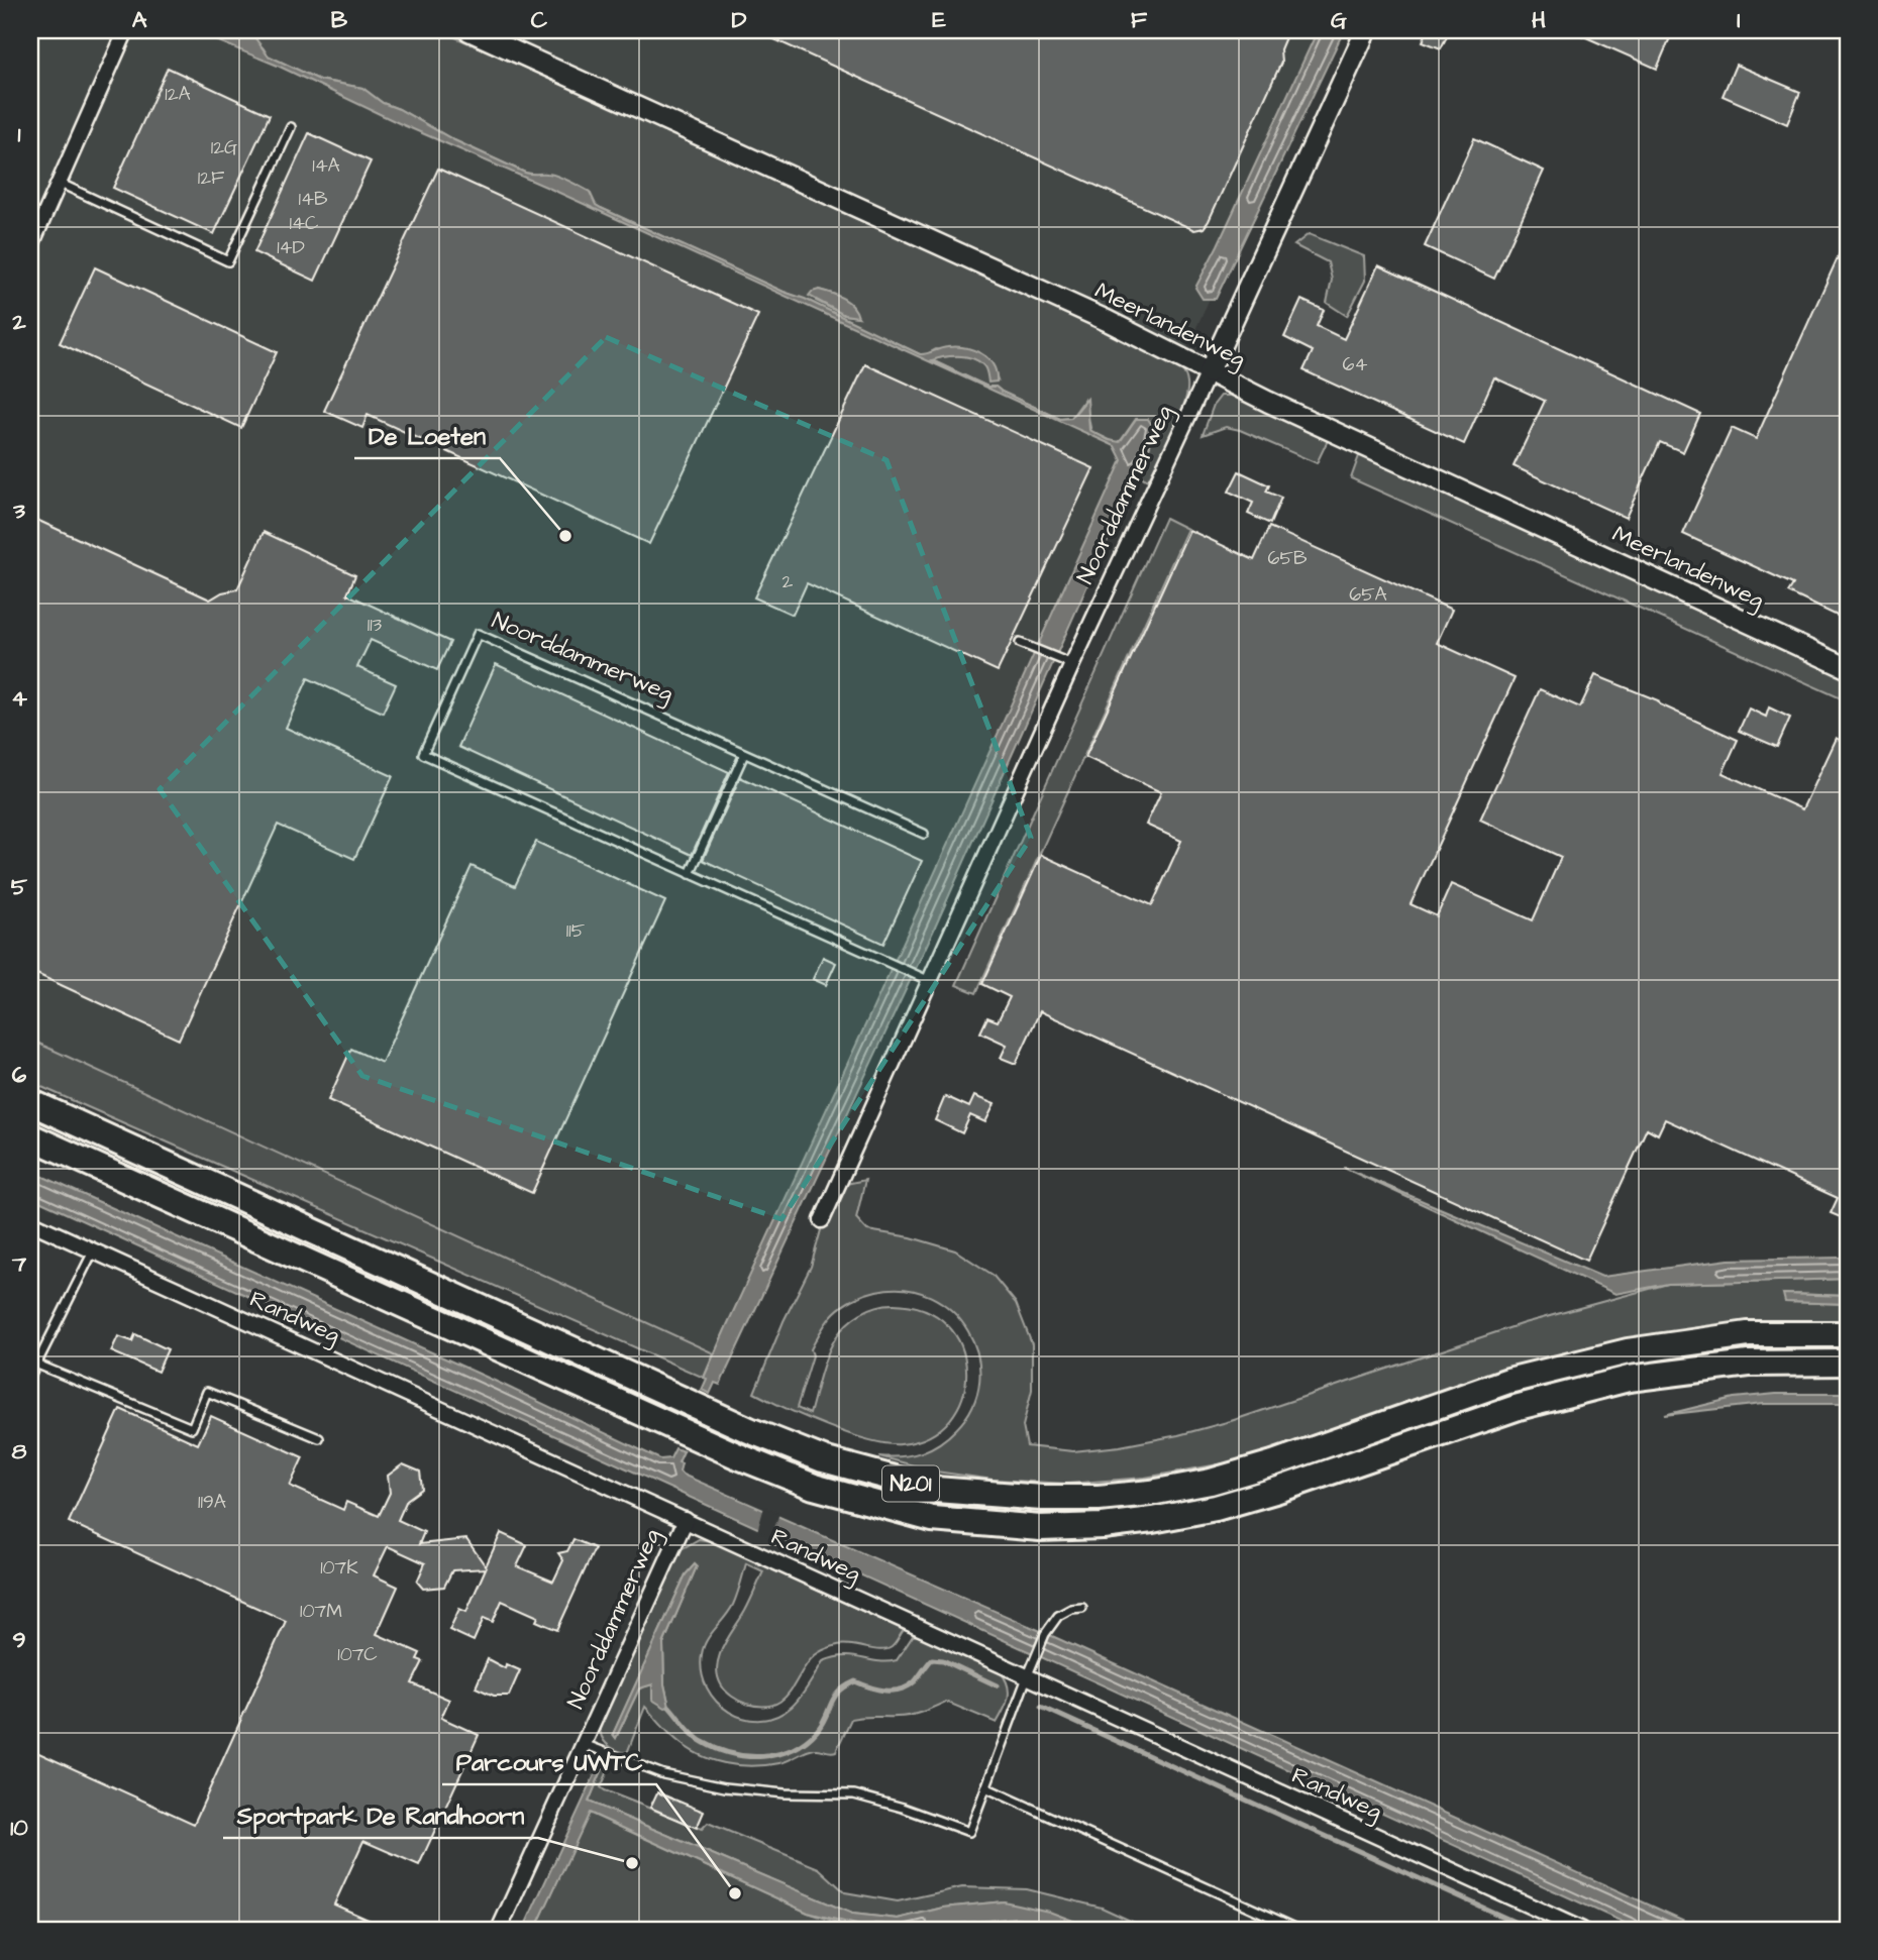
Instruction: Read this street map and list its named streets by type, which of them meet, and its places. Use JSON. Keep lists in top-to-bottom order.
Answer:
{
  "streets": {
    "highway": ["N201"],
    "street": ["Meerlandenweg", "Noorddammerweg", "Randweg"]
  },
  "crossings": [
    ["Meerlandenweg", "Noorddammerweg"],
    ["Noorddammerweg", "Randweg"]
  ],
  "places": ["De Loeten", "Sportpark De Randhoorn", "Parcours UWTC"],
  "house_numbers": [
    "12A",
    "12G",
    "14A",
    "12F",
    "14B",
    "14C",
    "14D",
    "64",
    "65B",
    "2",
    "65A",
    "113",
    "115",
    "119A",
    "107K",
    "107M",
    "107C"
  ],
  "grid": {
    "columns": [
      "A",
      "B",
      "C",
      "D",
      "E",
      "F",
      "G",
      "H",
      "I"
    ],
    "rows": [
      "1",
      "2",
      "3",
      "4",
      "5",
      "6",
      "7",
      "8",
      "9",
      "10"
    ]
  }
}
